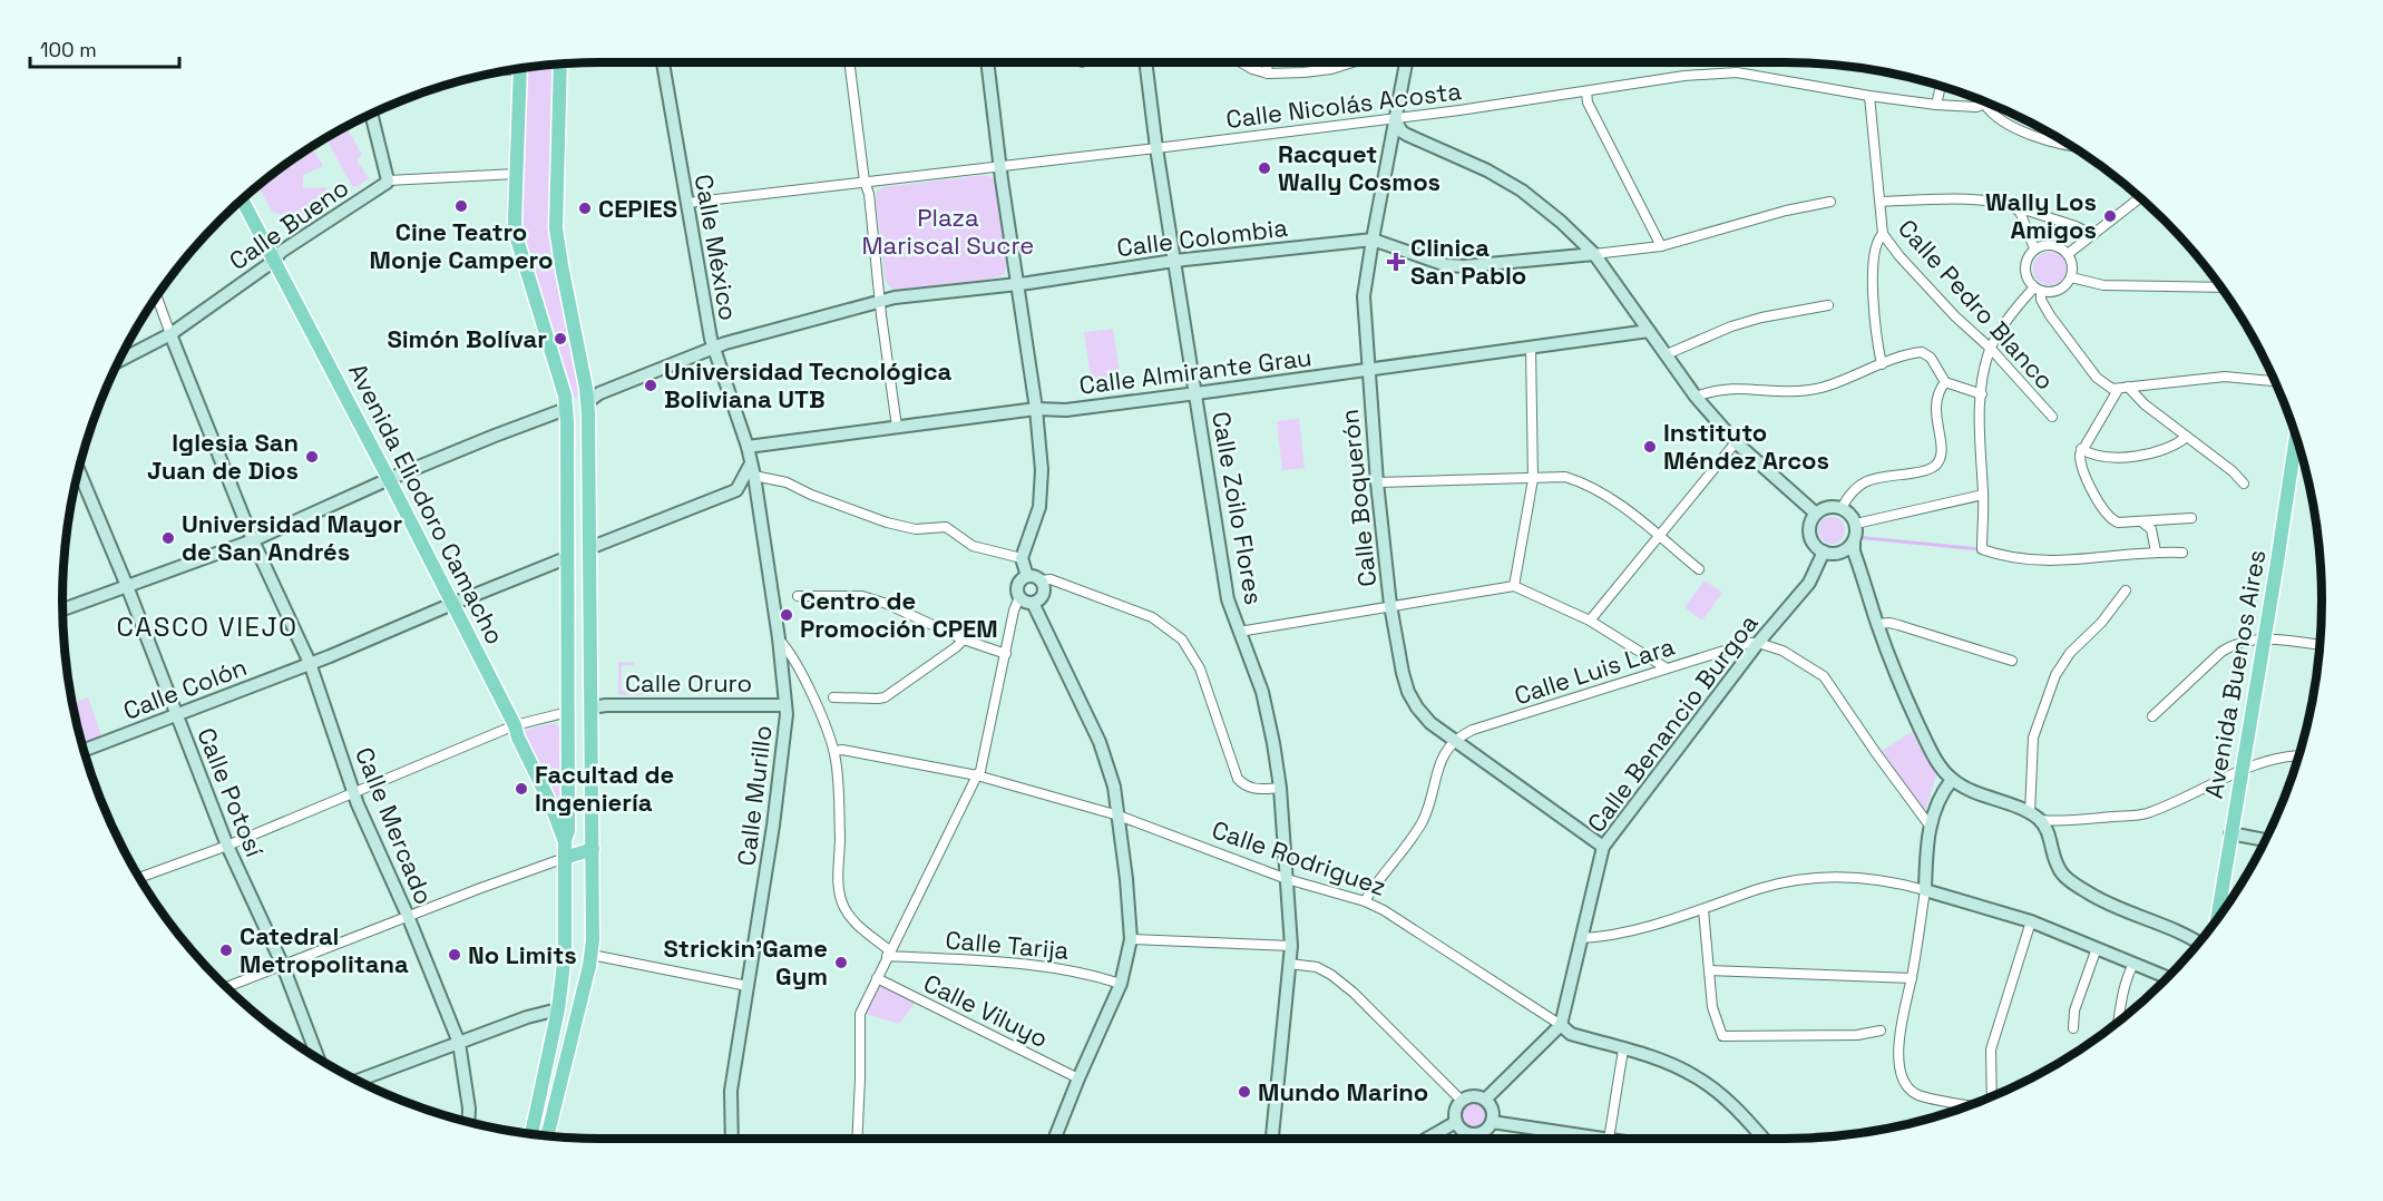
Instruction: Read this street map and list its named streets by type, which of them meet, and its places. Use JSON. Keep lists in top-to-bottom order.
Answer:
{
  "streets": {
    "main road": [
      "Calle Bueno",
      "Calle Colombia",
      "Calle México",
      "Calle Almirante Grau",
      "Calle Boquerón",
      "Avenida Eliodoro Camacho",
      "Calle Zoilo Flores",
      "Avenida Buenos Aires",
      "Calle Oruro",
      "Calle Colón",
      "Calle Benancio Burgoa",
      "Calle Potosí",
      "Calle Murillo",
      "Calle Mercado",
      "Calle Rodriguez"
    ],
    "street": [
      "Calle Nicolás Acosta",
      "Calle Pedro Blanco",
      "Calle Luis Lara",
      "Calle Tarija",
      "Calle Viluyo"
    ]
  },
  "crossings": [
    ["Calle Nicolás Acosta", "Calle México"],
    ["Calle Nicolás Acosta", "Calle Pedro Blanco"],
    ["Calle Nicolás Acosta", "Calle Boquerón"],
    ["Calle Nicolás Acosta", "Calle Zoilo Flores"],
    ["Calle Bueno", "Avenida Eliodoro Camacho"],
    ["Calle Bueno", "Calle Mercado"],
    ["Calle Colombia", "Calle México"],
    ["Calle Colombia", "Calle Boquerón"],
    ["Calle Colombia", "Calle Zoilo Flores"],
    ["Calle México", "Calle Almirante Grau"],
    ["Calle México", "Calle Murillo"],
    ["Calle Almirante Grau", "Calle Boquerón"],
    ["Calle Almirante Grau", "Calle Zoilo Flores"],
    ["Calle Almirante Grau", "Calle Murillo"],
    ["Calle Boquerón", "Calle Luis Lara"],
    ["Calle Boquerón", "Calle Benancio Burgoa"],
    ["Avenida Eliodoro Camacho", "Calle Colón"],
    ["Calle Zoilo Flores", "Calle Rodriguez"],
    ["Calle Luis Lara", "Calle Benancio Burgoa"],
    ["Calle Oruro", "Calle Murillo"],
    ["Calle Colón", "Calle Potosí"],
    ["Calle Colón", "Calle Mercado"],
    ["Calle Benancio Burgoa", "Calle Rodriguez"]
  ],
  "districts": ["CASCO VIEJO"],
  "parks": ["Plaza Mariscal Sucre"],
  "places": {
    "other": [
      "Racquet Wally Cosmos",
      "Cine Teatro Monje Campero",
      "CEPIES",
      "Wally Los Amigos",
      "Simón Bolívar",
      "Universidad Tecnológica Boliviana UTB",
      "Instituto Méndez Arcos",
      "Iglesia San Juan de Dios",
      "Universidad Mayor de San Andrés",
      "Centro de Promoción CPEM",
      "Facultad de Ingeniería",
      "Catedral Metropolitana",
      "No Limits",
      "Strickin’Game Gym",
      "Mundo Marino"
    ],
    "health": ["Clinica San Pablo"]
  },
  "scale_bar": "100 m"
}
